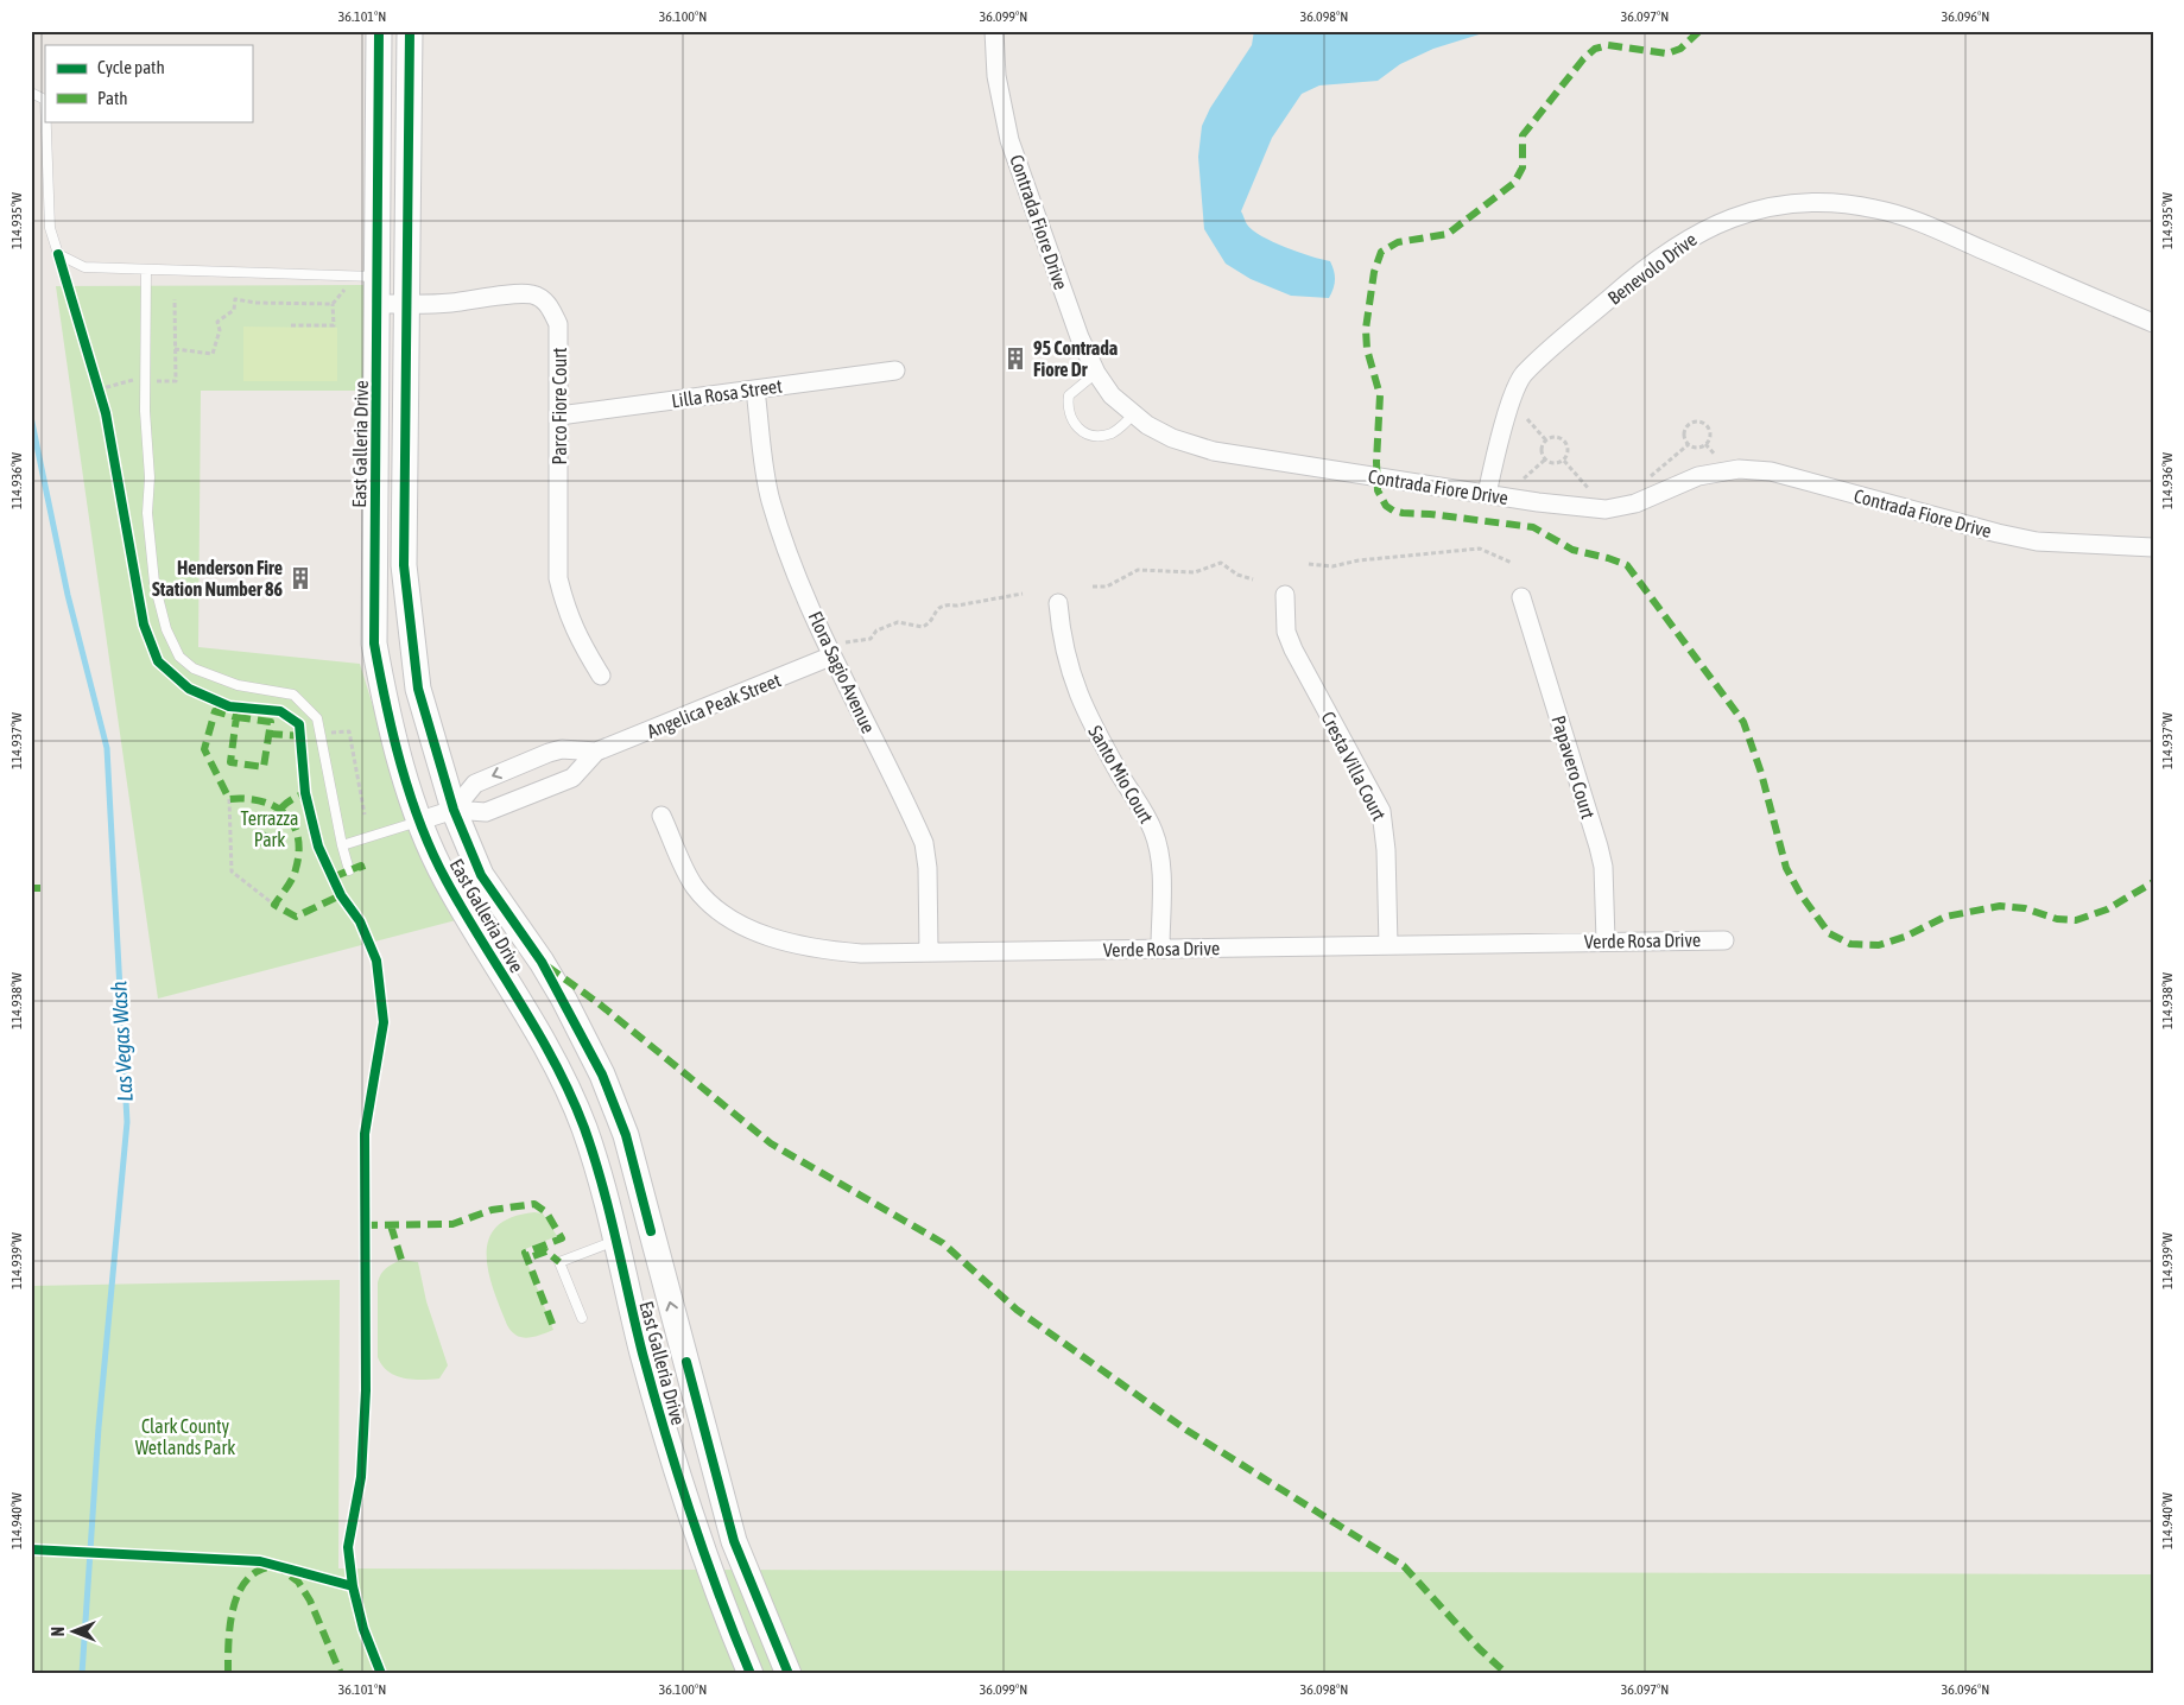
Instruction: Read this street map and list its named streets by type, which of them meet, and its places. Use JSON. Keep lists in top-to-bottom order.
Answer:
{
  "streets": {
    "main road": ["East Galleria Drive"],
    "street": [
      "Contrada Fiore Drive",
      "Benevolo Drive",
      "Lilla Rosa Street",
      "Parco Fiore Court",
      "Flora Sagio Avenue",
      "Angelica Peak Street",
      "Cresta Villa Court",
      "Papavero Court",
      "Santo Mio Court",
      "Verde Rosa Drive"
    ]
  },
  "crossings": [
    ["Contrada Fiore Drive", "Benevolo Drive"],
    ["Lilla Rosa Street", "Parco Fiore Court"],
    ["Lilla Rosa Street", "Flora Sagio Avenue"],
    ["Parco Fiore Court", "East Galleria Drive"],
    ["East Galleria Drive", "Angelica Peak Street"],
    ["Flora Sagio Avenue", "Angelica Peak Street"],
    ["Flora Sagio Avenue", "Verde Rosa Drive"],
    ["Cresta Villa Court", "Verde Rosa Drive"],
    ["Papavero Court", "Verde Rosa Drive"],
    ["Santo Mio Court", "Verde Rosa Drive"]
  ],
  "water": ["Las Vegas Wash"],
  "parks": ["Terrazza Park", "Clark County Wetlands Park"],
  "places": {
    "building": ["95 Contrada Fiore Dr", "Henderson Fire Station Number 86"]
  },
  "legend": ["Cycle path", "Path"],
  "north": "left",
  "coordinates": [
    "36.101°N",
    "36.100°N",
    "36.099°N",
    "36.098°N",
    "36.097°N",
    "36.096°N",
    "114.935°W",
    "114.936°W",
    "114.937°W",
    "114.938°W",
    "114.939°W",
    "114.940°W"
  ]
}
